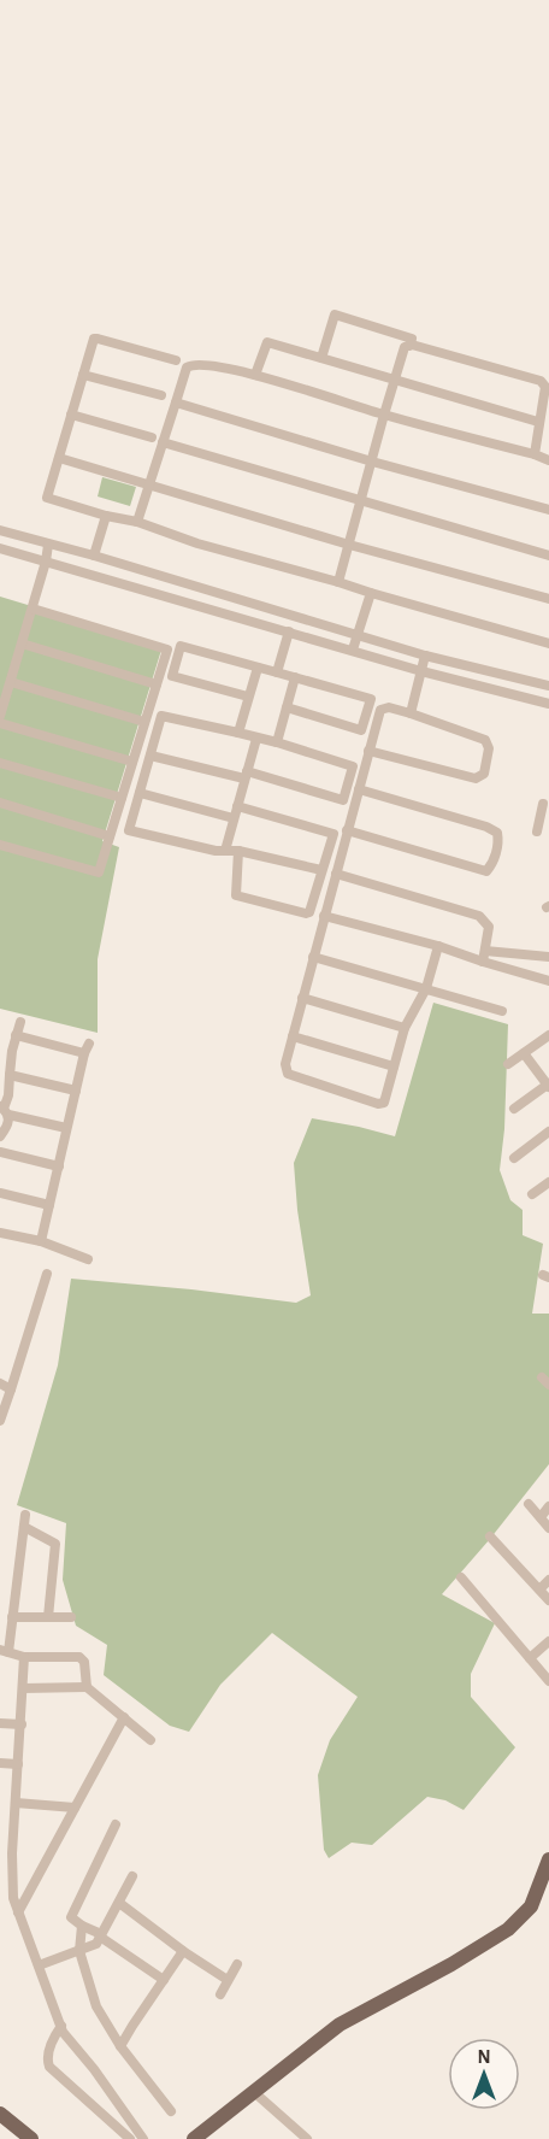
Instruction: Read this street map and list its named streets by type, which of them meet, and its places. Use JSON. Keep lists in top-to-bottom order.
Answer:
{
  "north": "top"
}
